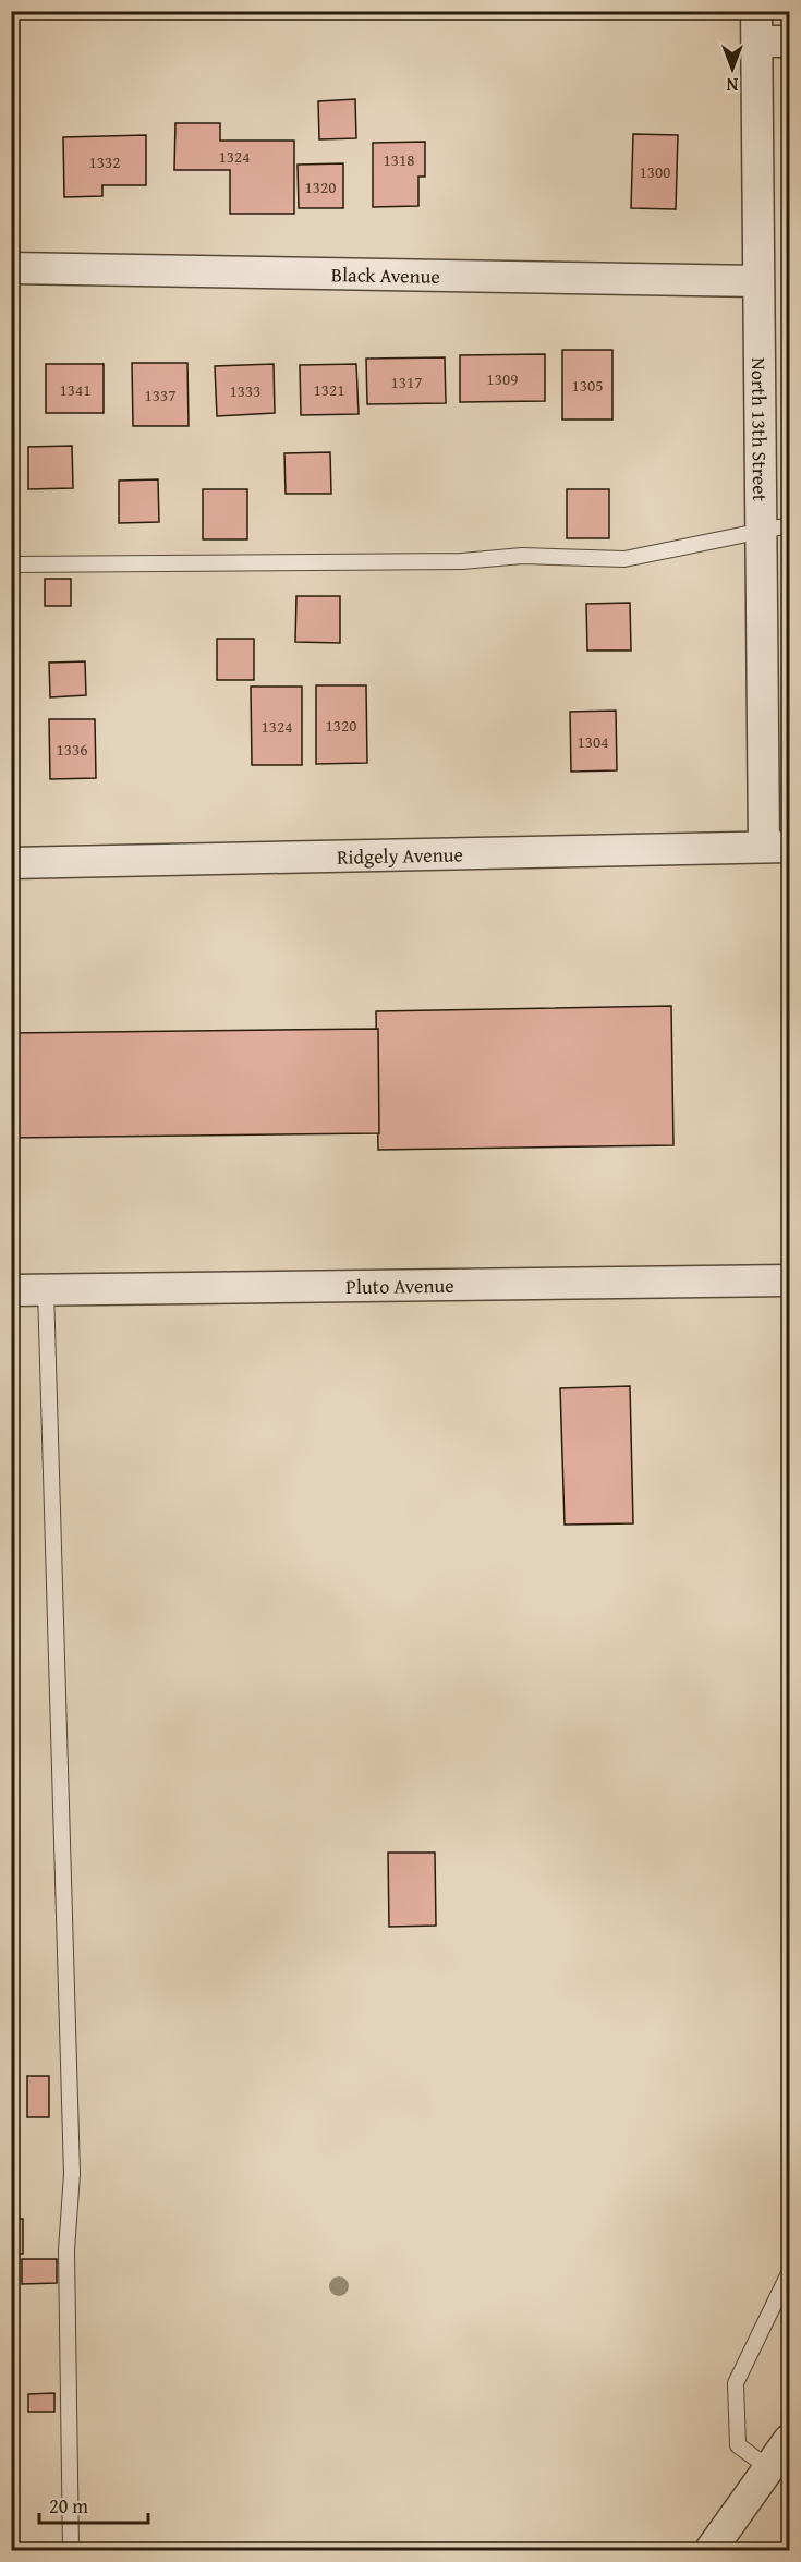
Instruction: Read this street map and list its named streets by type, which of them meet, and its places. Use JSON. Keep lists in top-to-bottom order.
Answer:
{
  "streets": {
    "street": [
      "Black Avenue",
      "North 13th Street",
      "Ridgely Avenue",
      "Pluto Avenue"
    ]
  },
  "crossings": [
    ["Black Avenue", "North 13th Street"],
    ["North 13th Street", "Ridgely Avenue"]
  ],
  "house_numbers": [
    "1324",
    "1318",
    "1332",
    "1300",
    "1320",
    "1309",
    "1317",
    "1305",
    "1341",
    "1321",
    "1333",
    "1337",
    "1320",
    "1324",
    "1304",
    "1336"
  ],
  "scale_bar": "20 m",
  "north": "bottom"
}
